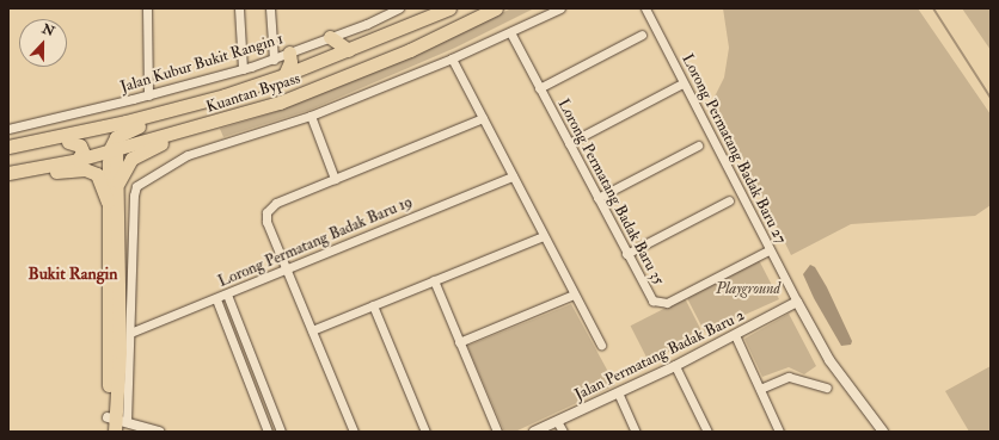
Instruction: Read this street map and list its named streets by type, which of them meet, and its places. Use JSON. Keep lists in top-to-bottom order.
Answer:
{
  "streets": {
    "main road": ["Kuantan Bypass"],
    "street": [
      "Jalan Kubur Bukit Rangin 1",
      "Lorong Permatang Badak Baru 27",
      "Lorong Permatang Badak Baru 35",
      "Lorong Permatang Badak Baru 19",
      "Jalan Permatang Badak Baru 2"
    ]
  },
  "crossings": [
    ["Lorong Permatang Badak Baru 27", "Lorong Permatang Badak Baru 35"],
    ["Lorong Permatang Badak Baru 27", "Jalan Permatang Badak Baru 2"]
  ],
  "districts": ["Bukit Rangin"],
  "parks": ["Playground"],
  "north": "top"
}
